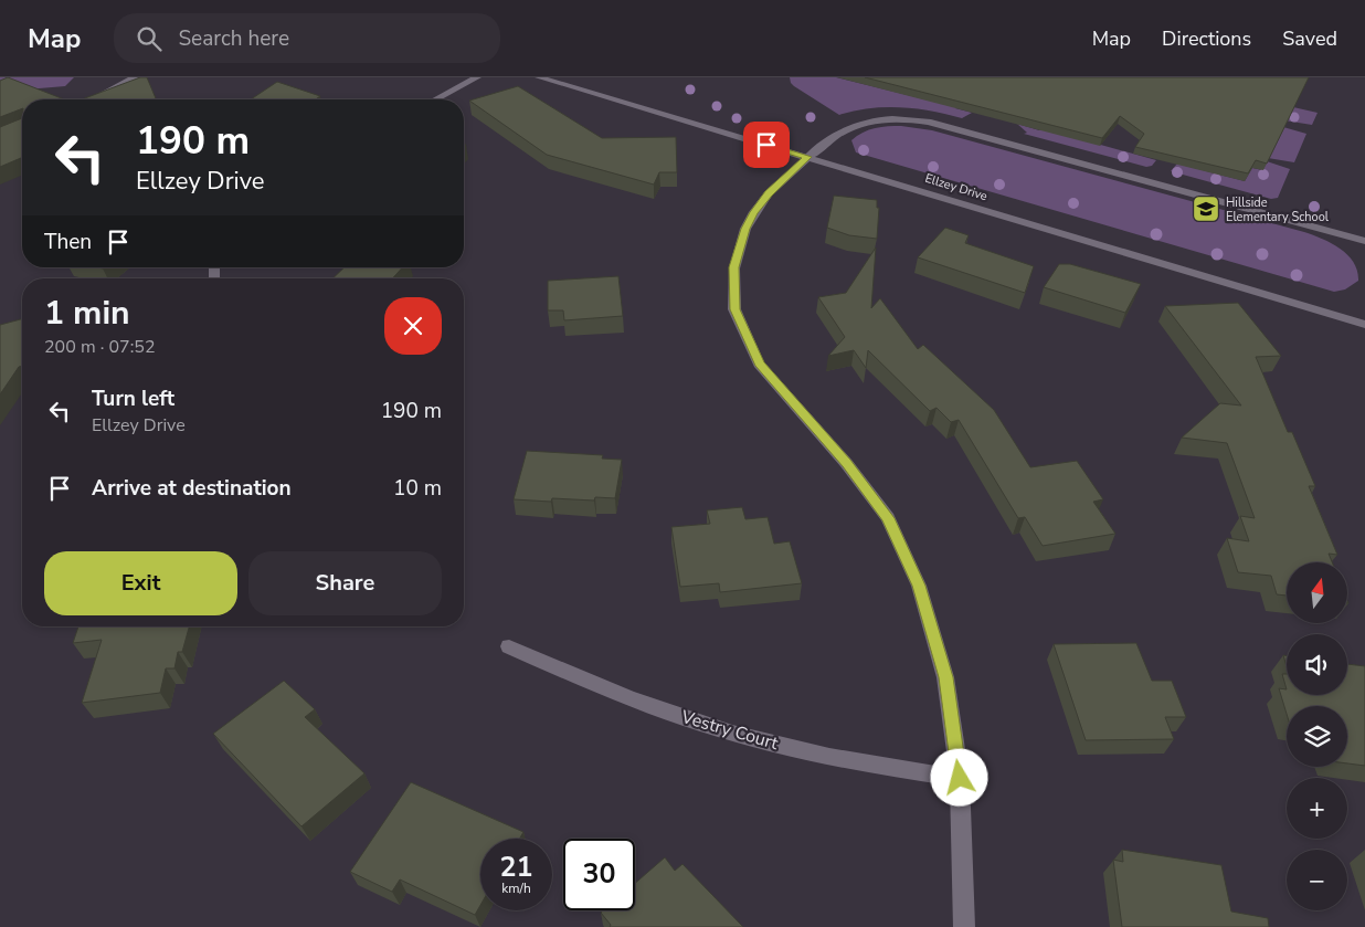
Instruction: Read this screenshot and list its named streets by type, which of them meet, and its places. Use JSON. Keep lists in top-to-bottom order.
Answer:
{
  "streets": {
    "street": ["Ellzey Drive", "Vestry Court"]
  },
  "places": {
    "school or university": ["Hillside Elementary School"]
  },
  "north": "top",
  "page": {
    "header": "Map",
    "search": "Search here",
    "nav": ["Map", "Directions", "Saved"],
    "turn": ["190 m", "Ellzey Drive"],
    "then": "Then",
    "heading": ["1 min", "200 m · 07:52"],
    "list": [
      {
        "name": "Turn left",
        "note": "Ellzey Drive",
        "value": "190 m"
      },
      {
        "name": "Arrive at destination",
        "value": "10 m"
      }
    ],
    "buttons": ["Exit", "Share"],
    "map_buttons": ["+", "−"],
    "speed": "21 km/h",
    "limit": "30"
  }
}
